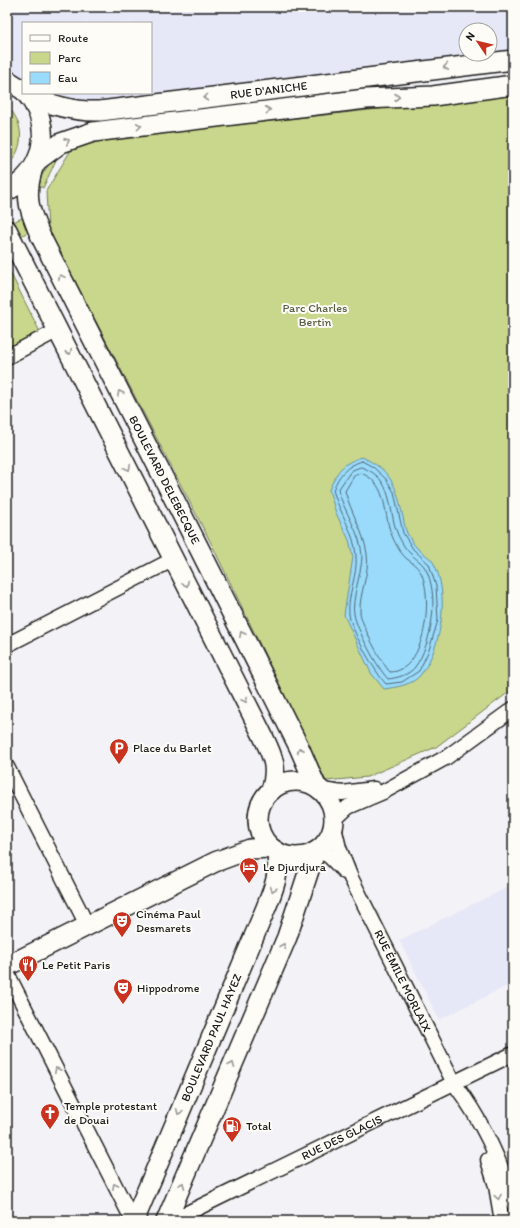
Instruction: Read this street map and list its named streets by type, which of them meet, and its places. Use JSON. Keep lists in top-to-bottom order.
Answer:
{
  "streets": {
    "main road": ["RUE D'ANICHE", "BOULEVARD DELEBECQUE", "BOULEVARD PAUL HAYEZ"],
    "street": ["RUE ÉMILE MORLAIX", "RUE DES GLACIS"]
  },
  "crossings": [
    ["RUE D'ANICHE", "BOULEVARD DELEBECQUE"],
    ["BOULEVARD DELEBECQUE", "RUE ÉMILE MORLAIX"],
    ["BOULEVARD DELEBECQUE", "BOULEVARD PAUL HAYEZ"],
    ["RUE ÉMILE MORLAIX", "BOULEVARD PAUL HAYEZ"],
    ["RUE ÉMILE MORLAIX", "RUE DES GLACIS"]
  ],
  "parks": ["Parc Charles Bertin"],
  "places": {
    "parking": ["Place du Barlet"],
    "hotel": ["Le Djurdjura"],
    "theatre": ["Cinéma Paul Desmarets", "Hippodrome"],
    "restaurant": ["Le Petit Paris"],
    "church": ["Temple protestant de Douai"],
    "fuel station": ["Total"]
  },
  "legend": ["Route", "Parc", "Eau"],
  "north": "top left"
}
